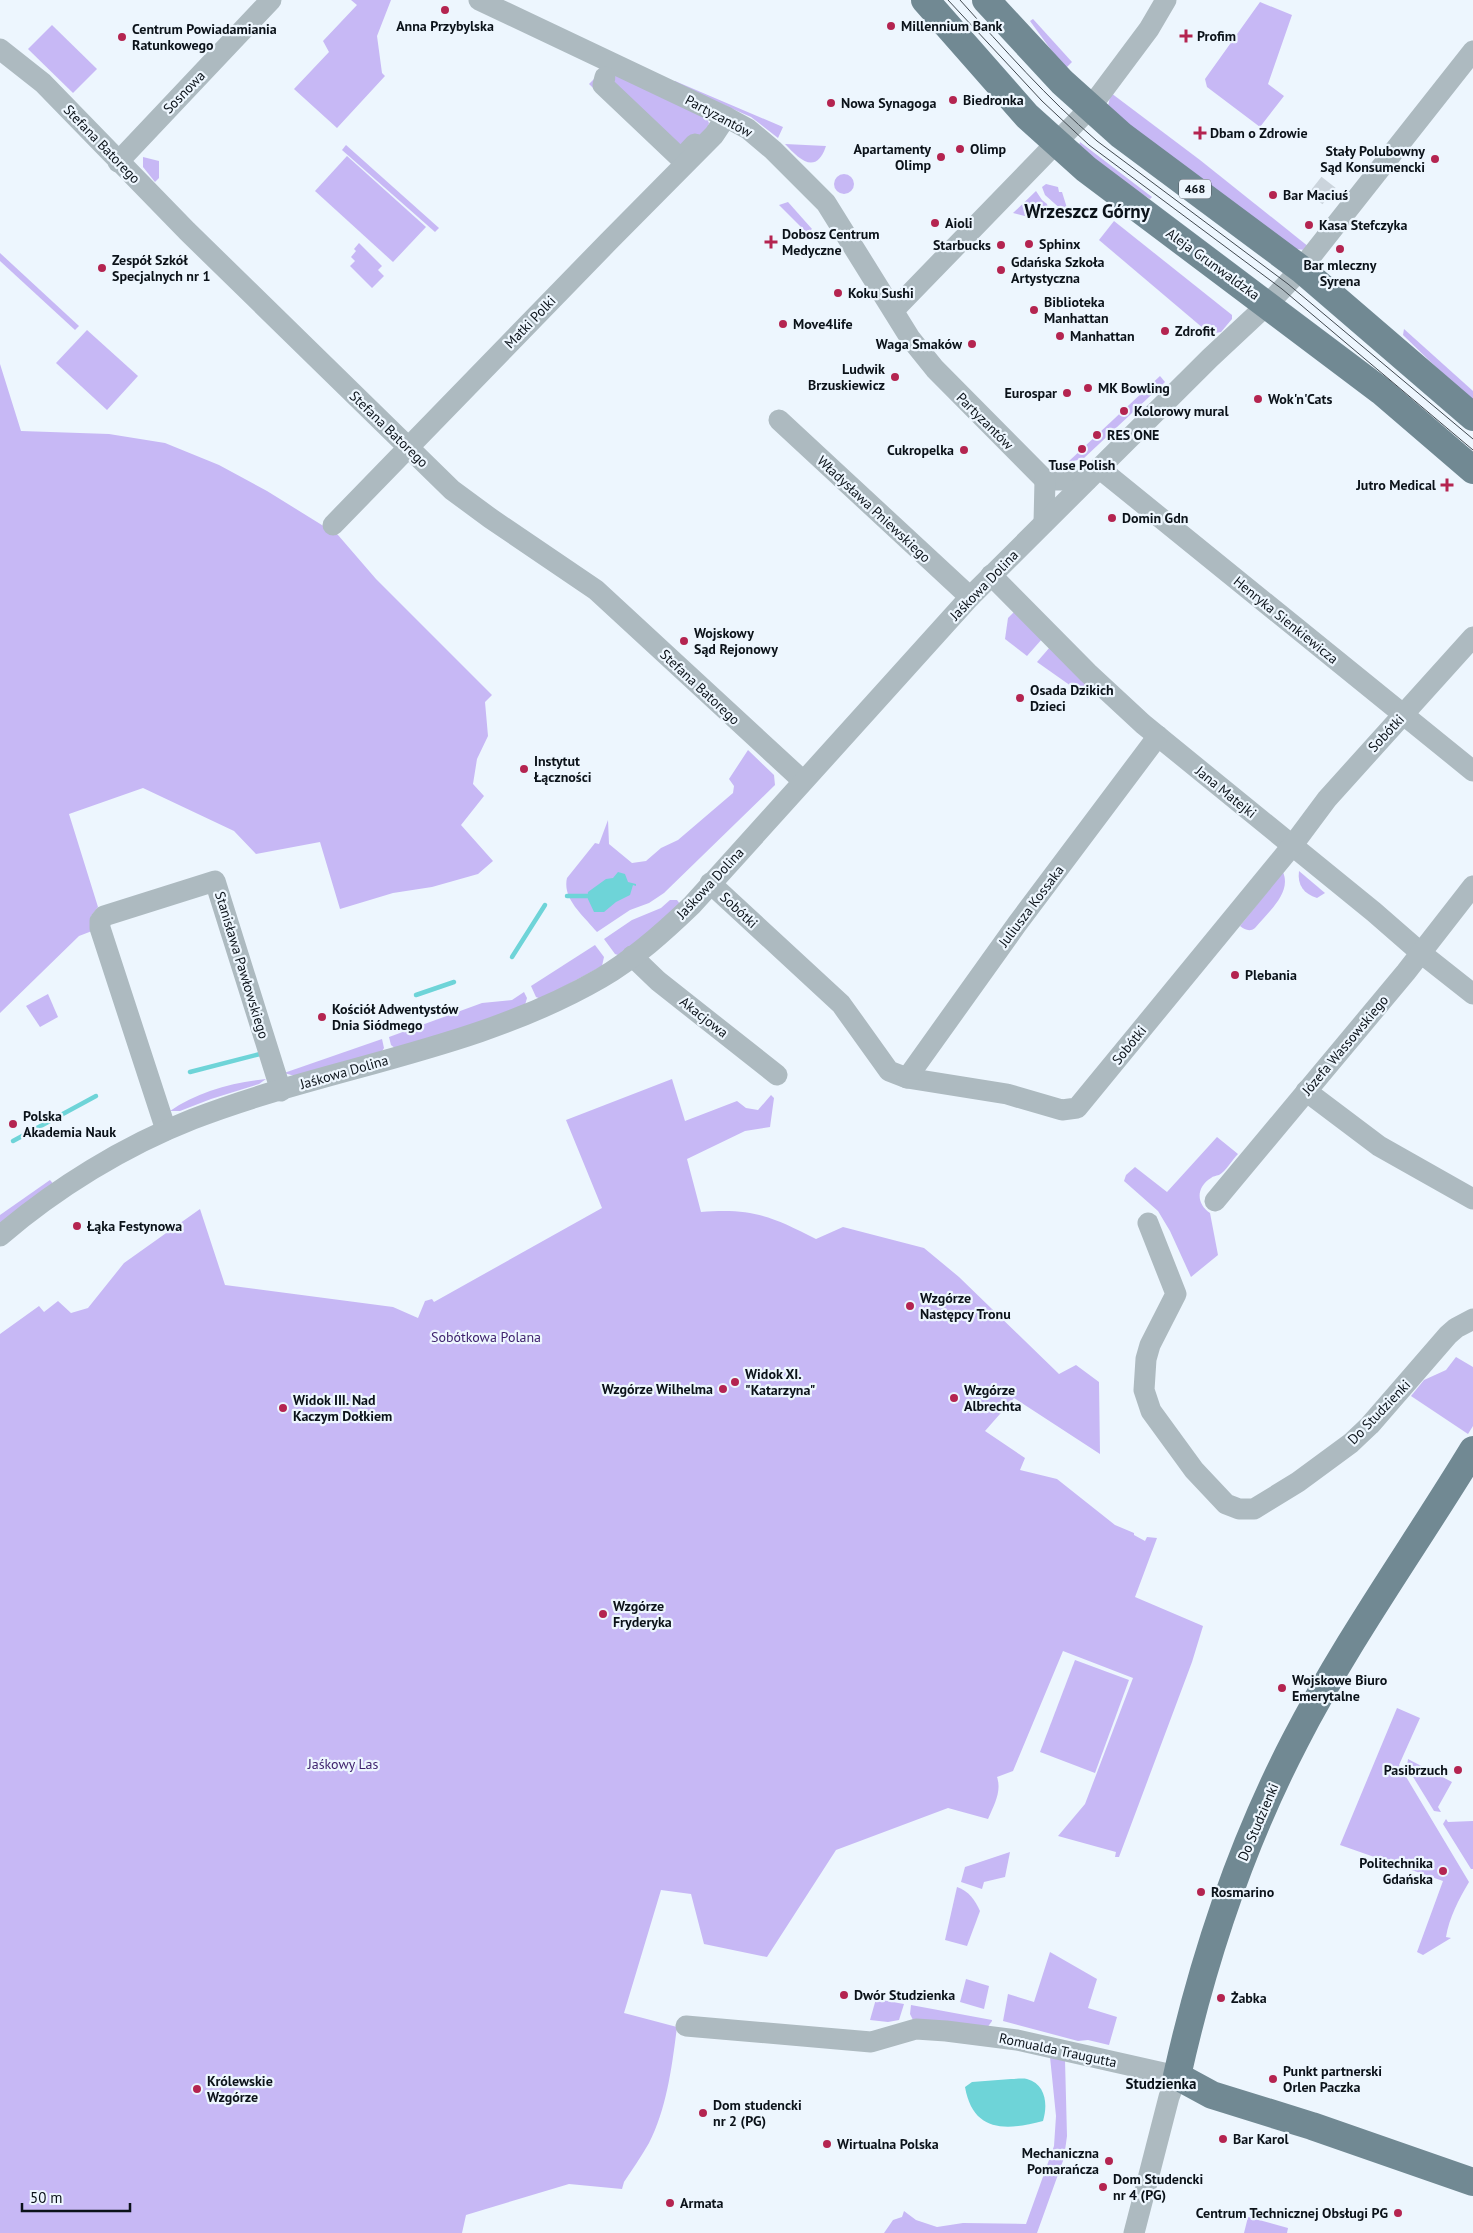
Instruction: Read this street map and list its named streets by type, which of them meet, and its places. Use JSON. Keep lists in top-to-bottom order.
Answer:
{
  "streets": {
    "main road": [
      "468",
      "Aleja Grunwaldzka",
      "Do Studzienki",
      "Romualda Traugutta"
    ],
    "street": [
      "Sosnowa",
      "Partyzantów",
      "Stefana Batorego",
      "Matki Polki",
      "Władysława Pniewskiego",
      "Jaśkowa Dolina",
      "Henryka Sienkiewicza",
      "Sobótki",
      "Jana Matejki",
      "Juliusza Kossaka",
      "Stanisława Pawłowskiego",
      "Akacjowa",
      "Józefa Wassowskiego"
    ]
  },
  "crossings": [
    ["Sosnowa", "Stefana Batorego"],
    ["Partyzantów", "Matki Polki"],
    ["Stefana Batorego", "Matki Polki"],
    ["Stefana Batorego", "Jaśkowa Dolina"],
    ["468", "Jaśkowa Dolina"],
    ["Aleja Grunwaldzka", "Jaśkowa Dolina"],
    ["Władysława Pniewskiego", "Jaśkowa Dolina"],
    ["Jaśkowa Dolina", "Henryka Sienkiewicza"],
    ["Jaśkowa Dolina", "Sobótki"],
    ["Jaśkowa Dolina", "Jana Matejki"],
    ["Jaśkowa Dolina", "Stanisława Pawłowskiego"],
    ["Jaśkowa Dolina", "Akacjowa"],
    ["Henryka Sienkiewicza", "Sobótki"],
    ["Sobótki", "Jana Matejki"],
    ["Sobótki", "Juliusza Kossaka"],
    ["Jana Matejki", "Juliusza Kossaka"],
    ["Jana Matejki", "Józefa Wassowskiego"],
    ["Do Studzienki", "Romualda Traugutta"]
  ],
  "districts": ["Wrzeszcz Górny", "Studzienka"],
  "parks": ["Sobótkowa Polana", "Jaśkowy Las"],
  "places": {
    "other": [
      "Anna Przybylska",
      "Millennium Bank",
      "Centrum Powiadamiania Ratunkowego",
      "Biedronka",
      "Nowa Synagoga",
      "Olimp",
      "Apartamenty Olimp",
      "Stały Polubowny Sąd Konsumencki",
      "Bar Maciuś",
      "Aioli",
      "Kasa Stefczyka",
      "Sphinx",
      "Starbucks",
      "Bar mleczny Syrena",
      "Zespół Szkół Specjalnych nr 1",
      "Gdańska Szkoła Artystyczna",
      "Koku Sushi",
      "Biblioteka Manhattan",
      "Move4life",
      "Zdrofit",
      "Manhattan",
      "Waga Smaków",
      "Ludwik Brzuskiewicz",
      "MK Bowling",
      "Eurospar",
      "Wok'n'Cats",
      "Kolorowy mural",
      "RES ONE",
      "Tuse Polish",
      "Cukropelka",
      "Domin Gdn",
      "Wojskowy Sąd Rejonowy",
      "Osada Dzikich Dzieci",
      "Instytut Łączności",
      "Plebania",
      "Kościół Adwentystów Dnia Siódmego",
      "Polska Akademia Nauk",
      "Łąka Festynowa",
      "Wzgórze Następcy Tronu",
      "Widok XI. \"Katarzyna\"",
      "Wzgórze Wilhelma",
      "Wzgórze Albrechta",
      "Widok III. Nad Kaczym Dołkiem",
      "Wzgórze Fryderyka",
      "Wojskowe Biuro Emerytalne",
      "Pasibrzuch",
      "Politechnika Gdańska",
      "Rosmarino",
      "Dwór Studzienka",
      "Żabka",
      "Punkt partnerski Orlen Paczka",
      "Królewskie Wzgórze",
      "Dom studencki nr 2 (PG)",
      "Bar Karol",
      "Wirtualna Polska",
      "Mechaniczna Pomarańcza",
      "Dom Studencki nr 4 (PG)",
      "Armata",
      "Centrum Technicznej Obsługi PG"
    ],
    "health": [
      "Profim",
      "Dbam o Zdrowie",
      "Dobosz Centrum Medyczne",
      "Jutro Medical"
    ]
  },
  "scale_bar": "50 m"
}
